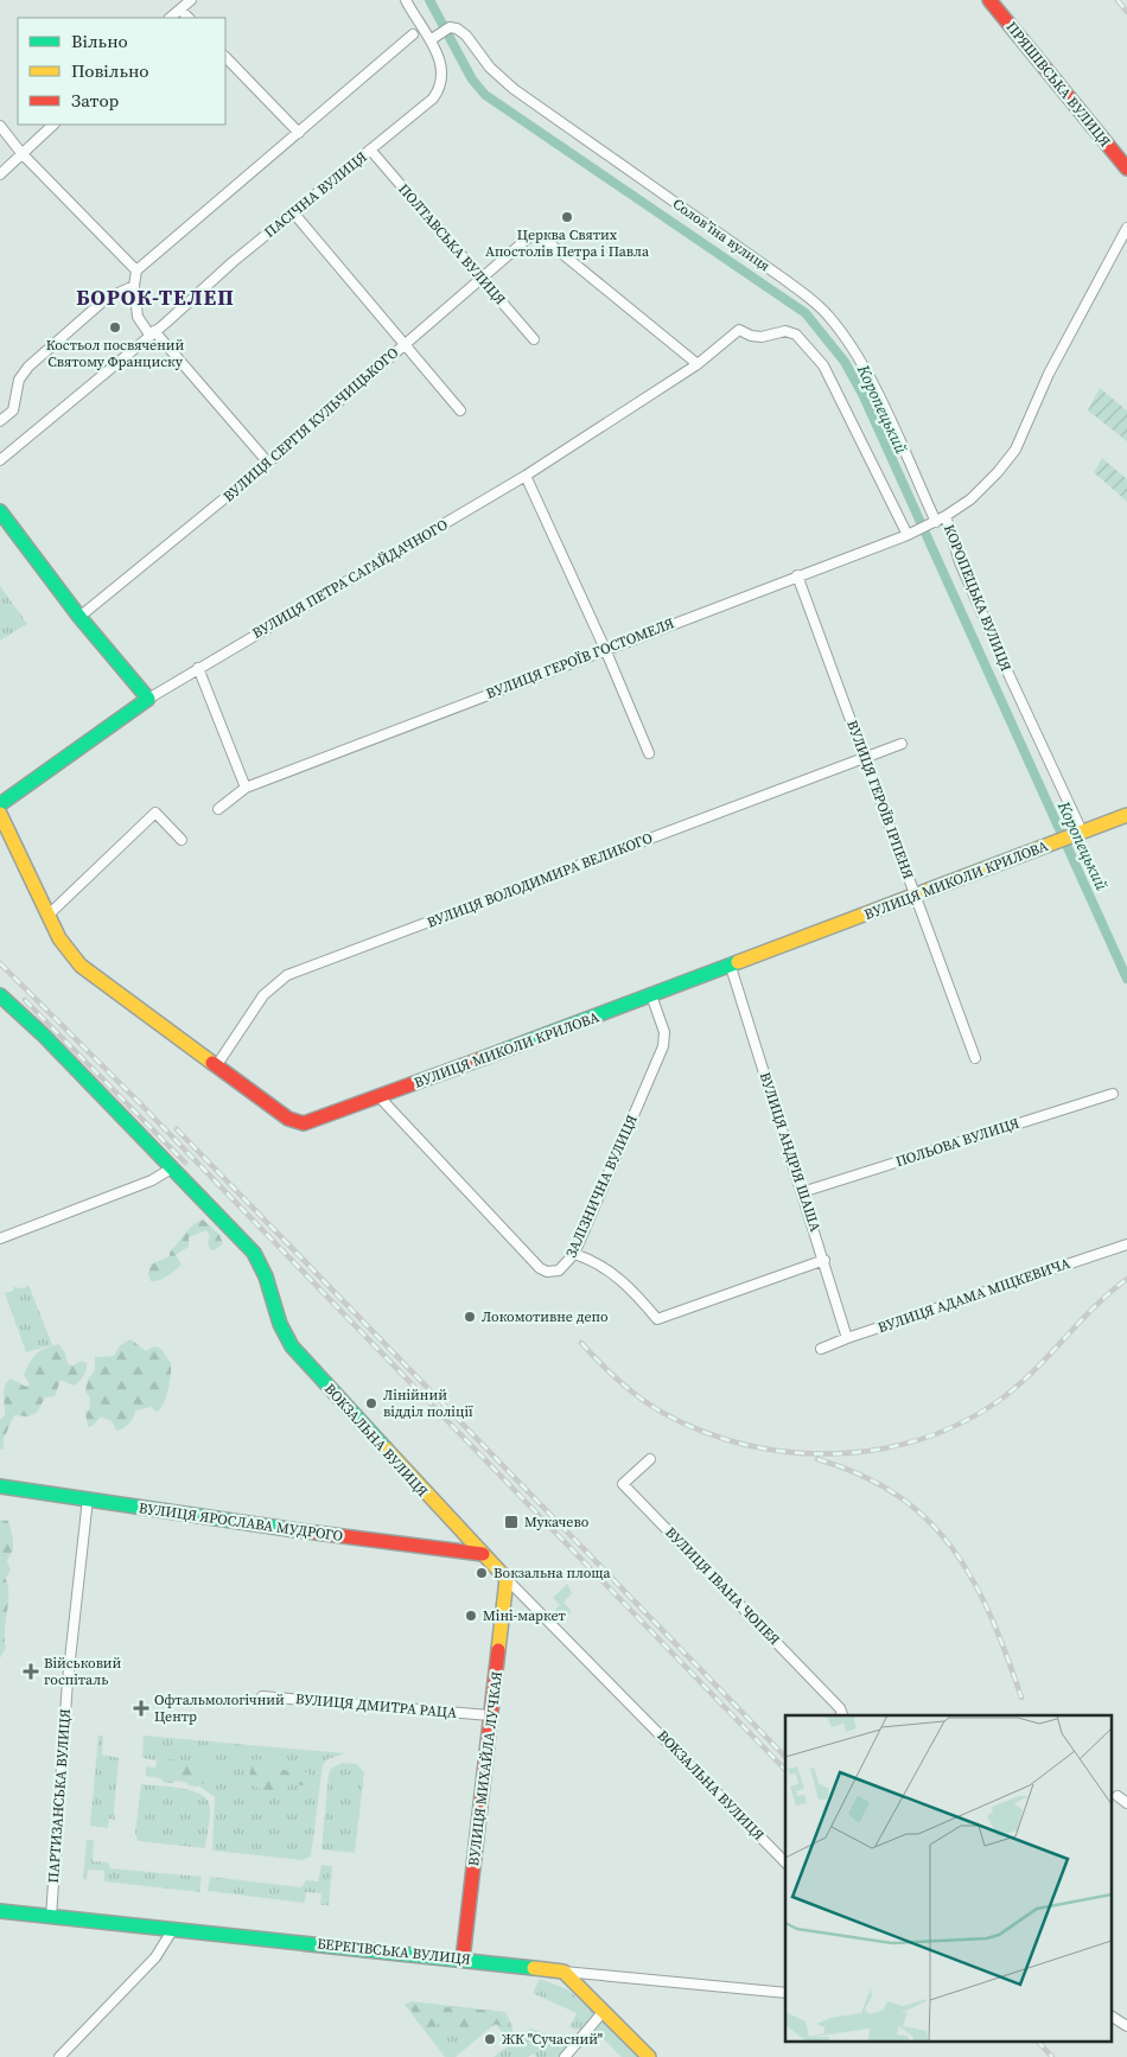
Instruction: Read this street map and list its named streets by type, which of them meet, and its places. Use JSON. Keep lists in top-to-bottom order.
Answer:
{
  "streets": {
    "street": [
      "ПРЯШІВСЬКА ВУЛИЦЯ",
      "ПАСІЧНА ВУЛИЦЯ",
      "Соловʼїна вулиця",
      "ПОЛТАВСЬКА ВУЛИЦЯ",
      "ВУЛИЦЯ СЕРГІЯ КУЛЬЧИЦЬКОГО",
      "ВУЛИЦЯ ПЕТРА САГАЙДАЧНОГО",
      "КОРОПЕЦЬКА ВУЛИЦЯ",
      "ВУЛИЦЯ ГЕРОЇВ ГОСТОМЕЛЯ",
      "ВУЛИЦЯ ГЕРОЇВ ІРПЕНЯ",
      "ВУЛИЦЯ ВОЛОДИМИРА ВЕЛИКОГО",
      "ВУЛИЦЯ МИКОЛИ КРИЛОВА",
      "ПОЛЬОВА ВУЛИЦЯ",
      "ВУЛИЦЯ АНДРІЯ ШАША",
      "ЗАЛІЗНИЧНА ВУЛИЦЯ",
      "ВУЛИЦЯ АДАМА МІЦКЕВИЧА",
      "ВОКЗАЛЬНА ВУЛИЦЯ",
      "ВУЛИЦЯ ЯРОСЛАВА МУДРОГО",
      "ВУЛИЦЯ ІВАНА ЧОПЕЯ",
      "ВУЛИЦЯ ДМИТРА РАЦА",
      "ВУЛИЦЯ МИХАЙЛА ЛУЧКАЯ",
      "ПАРТИЗАНСЬКА ВУЛИЦЯ",
      "БЕРЕГІВСЬКА ВУЛИЦЯ"
    ]
  },
  "crossings": [
    ["ПАСІЧНА ВУЛИЦЯ", "Соловʼїна вулиця"],
    ["ПАСІЧНА ВУЛИЦЯ", "ПОЛТАВСЬКА ВУЛИЦЯ"],
    ["Соловʼїна вулиця", "ВУЛИЦЯ ГЕРОЇВ ГОСТОМЕЛЯ"],
    ["ПОЛТАВСЬКА ВУЛИЦЯ", "ВУЛИЦЯ СЕРГІЯ КУЛЬЧИЦЬКОГО"],
    ["ВУЛИЦЯ СЕРГІЯ КУЛЬЧИЦЬКОГО", "ВУЛИЦЯ ПЕТРА САГАЙДАЧНОГО"],
    ["ВУЛИЦЯ ПЕТРА САГАЙДАЧНОГО", "ВУЛИЦЯ ГЕРОЇВ ГОСТОМЕЛЯ"],
    ["КОРОПЕЦЬКА ВУЛИЦЯ", "ВУЛИЦЯ ГЕРОЇВ ГОСТОМЕЛЯ"],
    ["КОРОПЕЦЬКА ВУЛИЦЯ", "ВУЛИЦЯ МИКОЛИ КРИЛОВА"],
    ["ВУЛИЦЯ ГЕРОЇВ ГОСТОМЕЛЯ", "ВУЛИЦЯ ГЕРОЇВ ІРПЕНЯ"],
    ["ВУЛИЦЯ ГЕРОЇВ ІРПЕНЯ", "ВУЛИЦЯ ВОЛОДИМИРА ВЕЛИКОГО"],
    ["ВУЛИЦЯ ГЕРОЇВ ІРПЕНЯ", "ВУЛИЦЯ МИКОЛИ КРИЛОВА"],
    ["ВУЛИЦЯ ВОЛОДИМИРА ВЕЛИКОГО", "ВУЛИЦЯ МИКОЛИ КРИЛОВА"],
    ["ВУЛИЦЯ МИКОЛИ КРИЛОВА", "ВУЛИЦЯ АНДРІЯ ШАША"],
    ["ВУЛИЦЯ МИКОЛИ КРИЛОВА", "ЗАЛІЗНИЧНА ВУЛИЦЯ"],
    ["ПОЛЬОВА ВУЛИЦЯ", "ВУЛИЦЯ АНДРІЯ ШАША"],
    ["ВУЛИЦЯ АНДРІЯ ШАША", "ВУЛИЦЯ АДАМА МІЦКЕВИЧА"],
    ["ВОКЗАЛЬНА ВУЛИЦЯ", "ВУЛИЦЯ ЯРОСЛАВА МУДРОГО"],
    ["ВОКЗАЛЬНА ВУЛИЦЯ", "ВУЛИЦЯ МИХАЙЛА ЛУЧКАЯ"],
    ["ВУЛИЦЯ ЯРОСЛАВА МУДРОГО", "ПАРТИЗАНСЬКА ВУЛИЦЯ"],
    ["ВУЛИЦЯ ДМИТРА РАЦА", "ВУЛИЦЯ МИХАЙЛА ЛУЧКАЯ"],
    ["ВУЛИЦЯ МИХАЙЛА ЛУЧКАЯ", "БЕРЕГІВСЬКА ВУЛИЦЯ"],
    ["ПАРТИЗАНСЬКА ВУЛИЦЯ", "БЕРЕГІВСЬКА ВУЛИЦЯ"]
  ],
  "districts": ["БОРОК-ТЕЛЕП"],
  "water": ["Коропецький"],
  "places": {
    "other": [
      "Церква Святих Апостолів Петра і Павла",
      "Костьол посвячений Святому Франциску",
      "Локомотивне депо",
      "Лінійний відділ поліції",
      "Вокзальна площа",
      "Міні-маркет",
      "ЖК \"Сучасний\""
    ],
    "transit": ["Мукачево"],
    "health": ["Військовий госпіталь", "Офтальмологічний Центр"]
  },
  "legend": ["Вільно", "Повільно", "Затор"]
}
